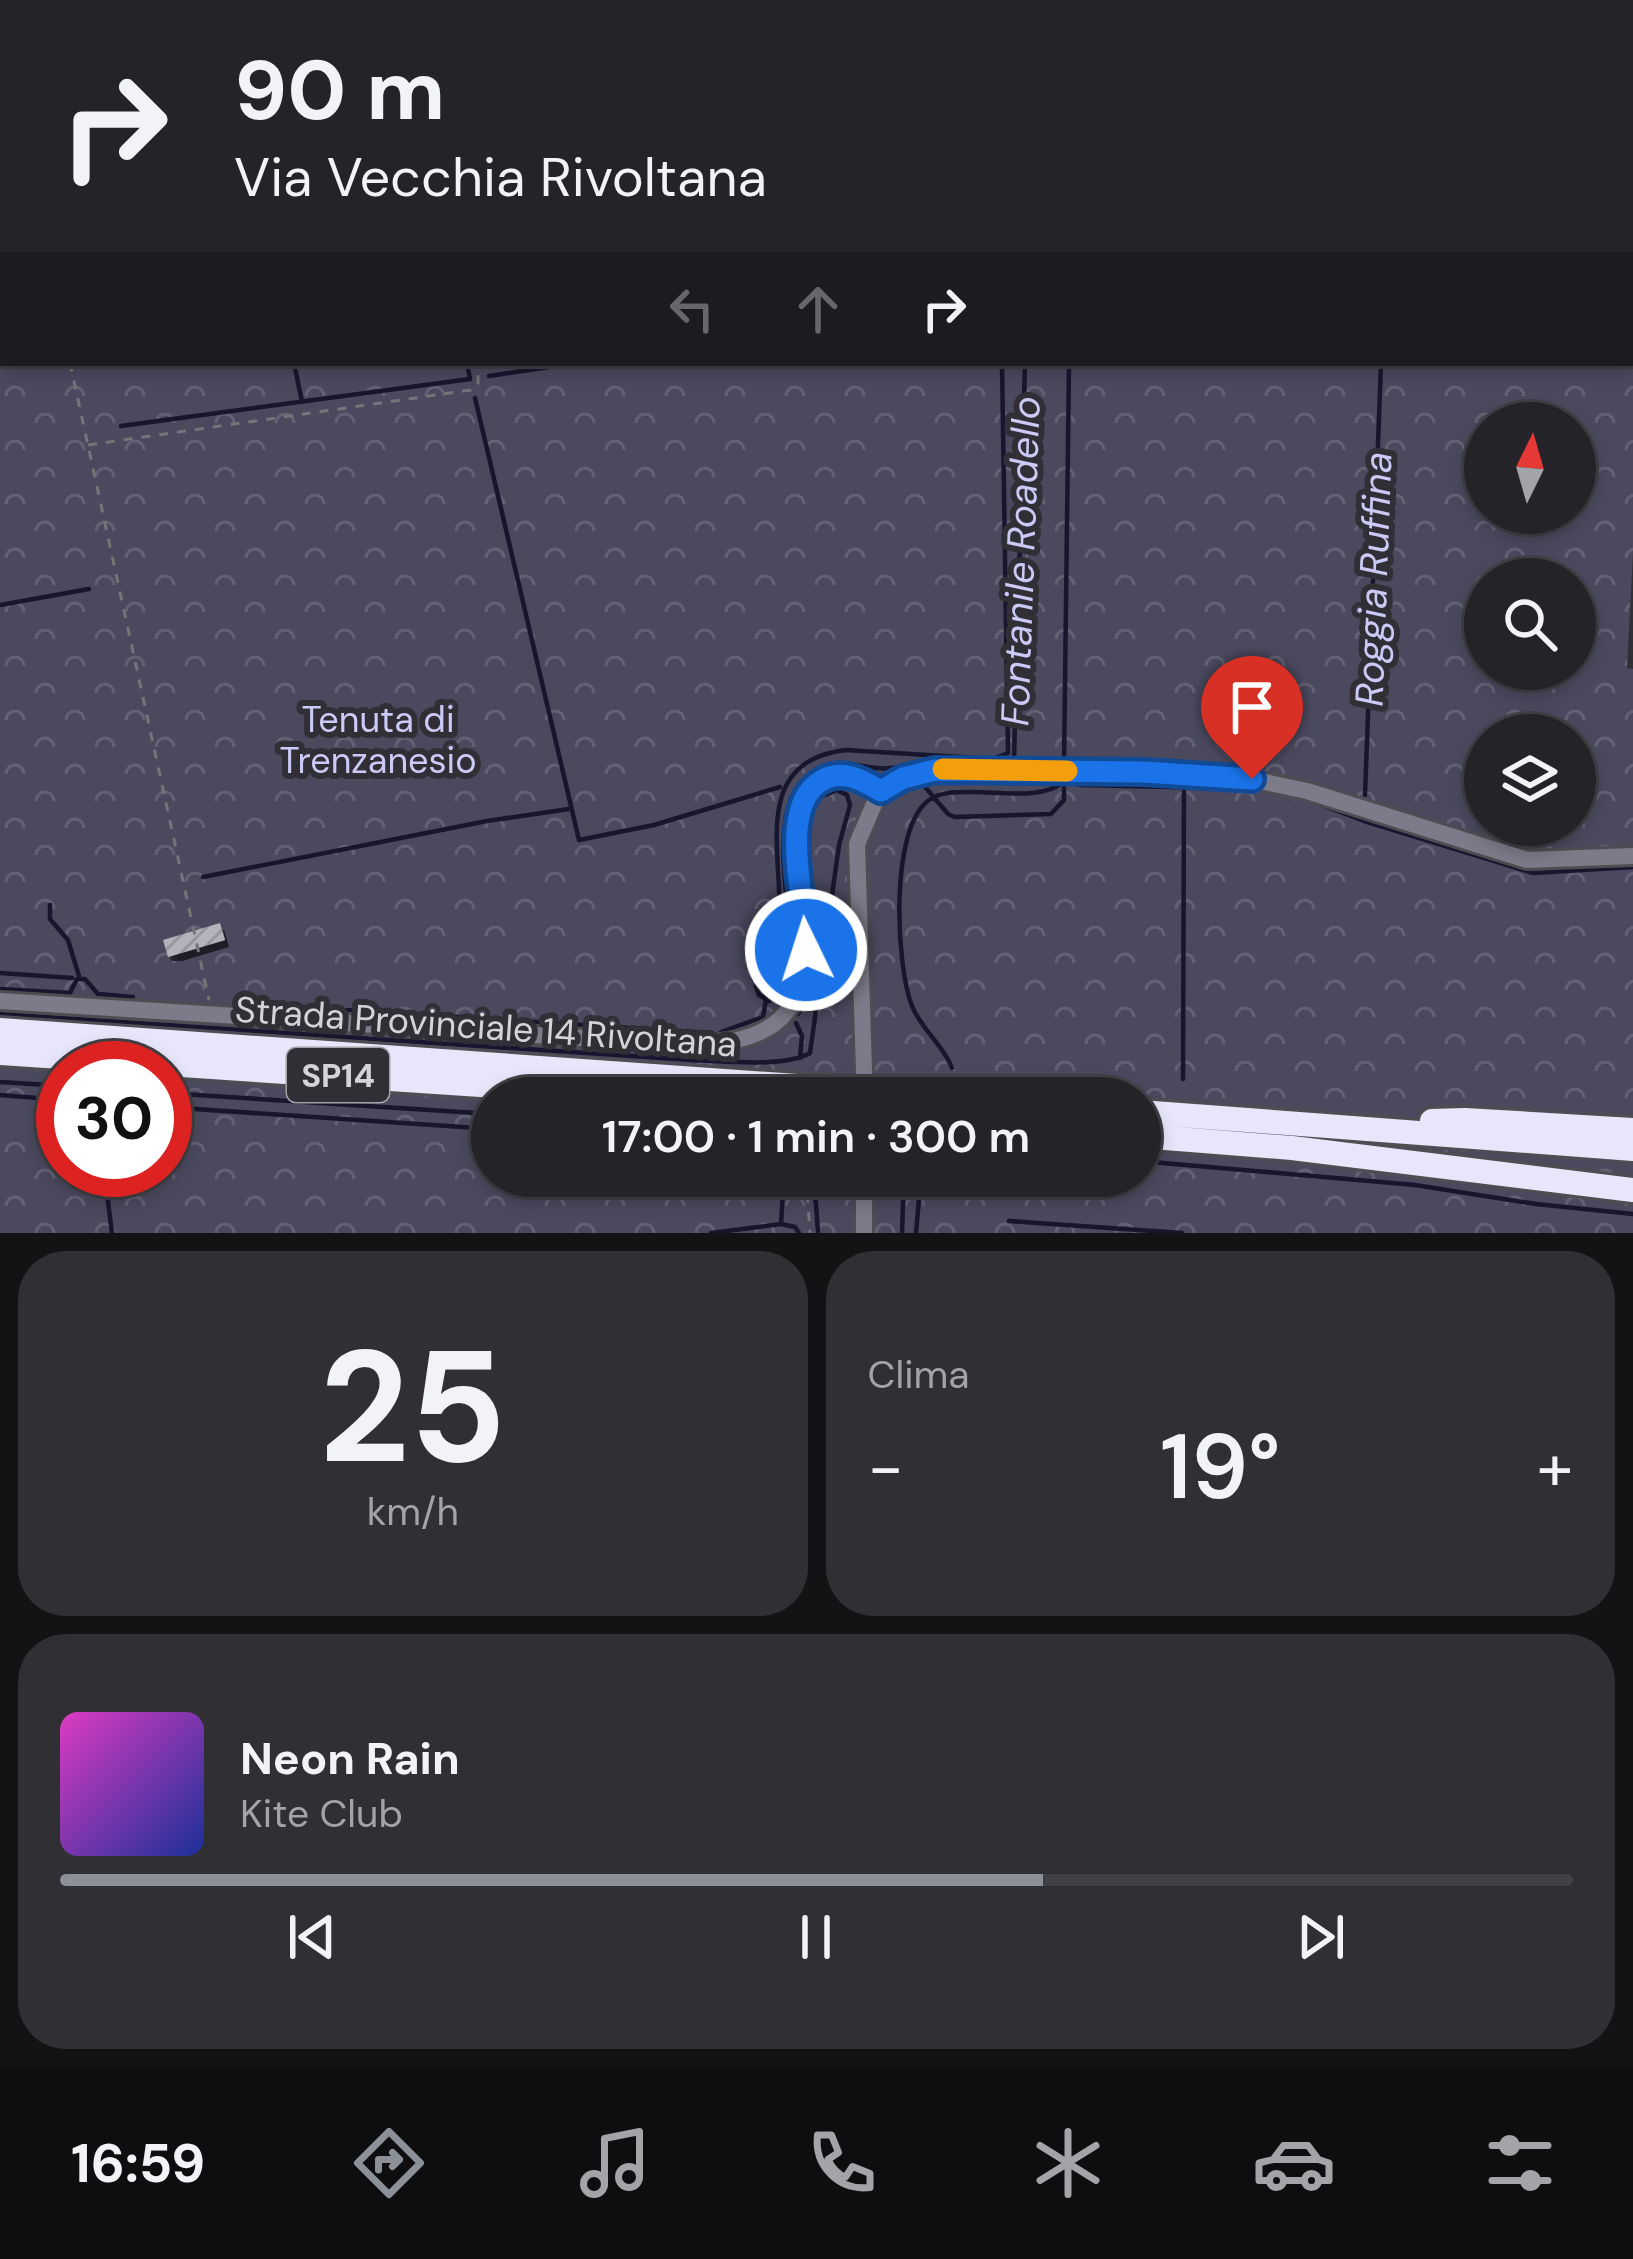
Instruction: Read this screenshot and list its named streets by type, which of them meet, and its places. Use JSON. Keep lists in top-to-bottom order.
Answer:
{
  "streets": {
    "highway": ["Strada Provinciale 14 Rivoltana", "SP14"]
  },
  "water": ["Fontanile Roadello", "Roggia Ruffina"],
  "parks": ["Tenuta di Trenzanesio"],
  "north": "top",
  "page": {
    "turn": ["90 m", "Via Vecchia Rivoltana"],
    "limit": "30",
    "trip": "17:00 · 1 min · 300 m",
    "tile": [
      ["25", "km/h"],
      "Clima"
    ],
    "heat": ["−", "19°", "+"],
    "song": ["Neon Rain", "Kite Club"],
    "tabs": "16:59"
  }
}
